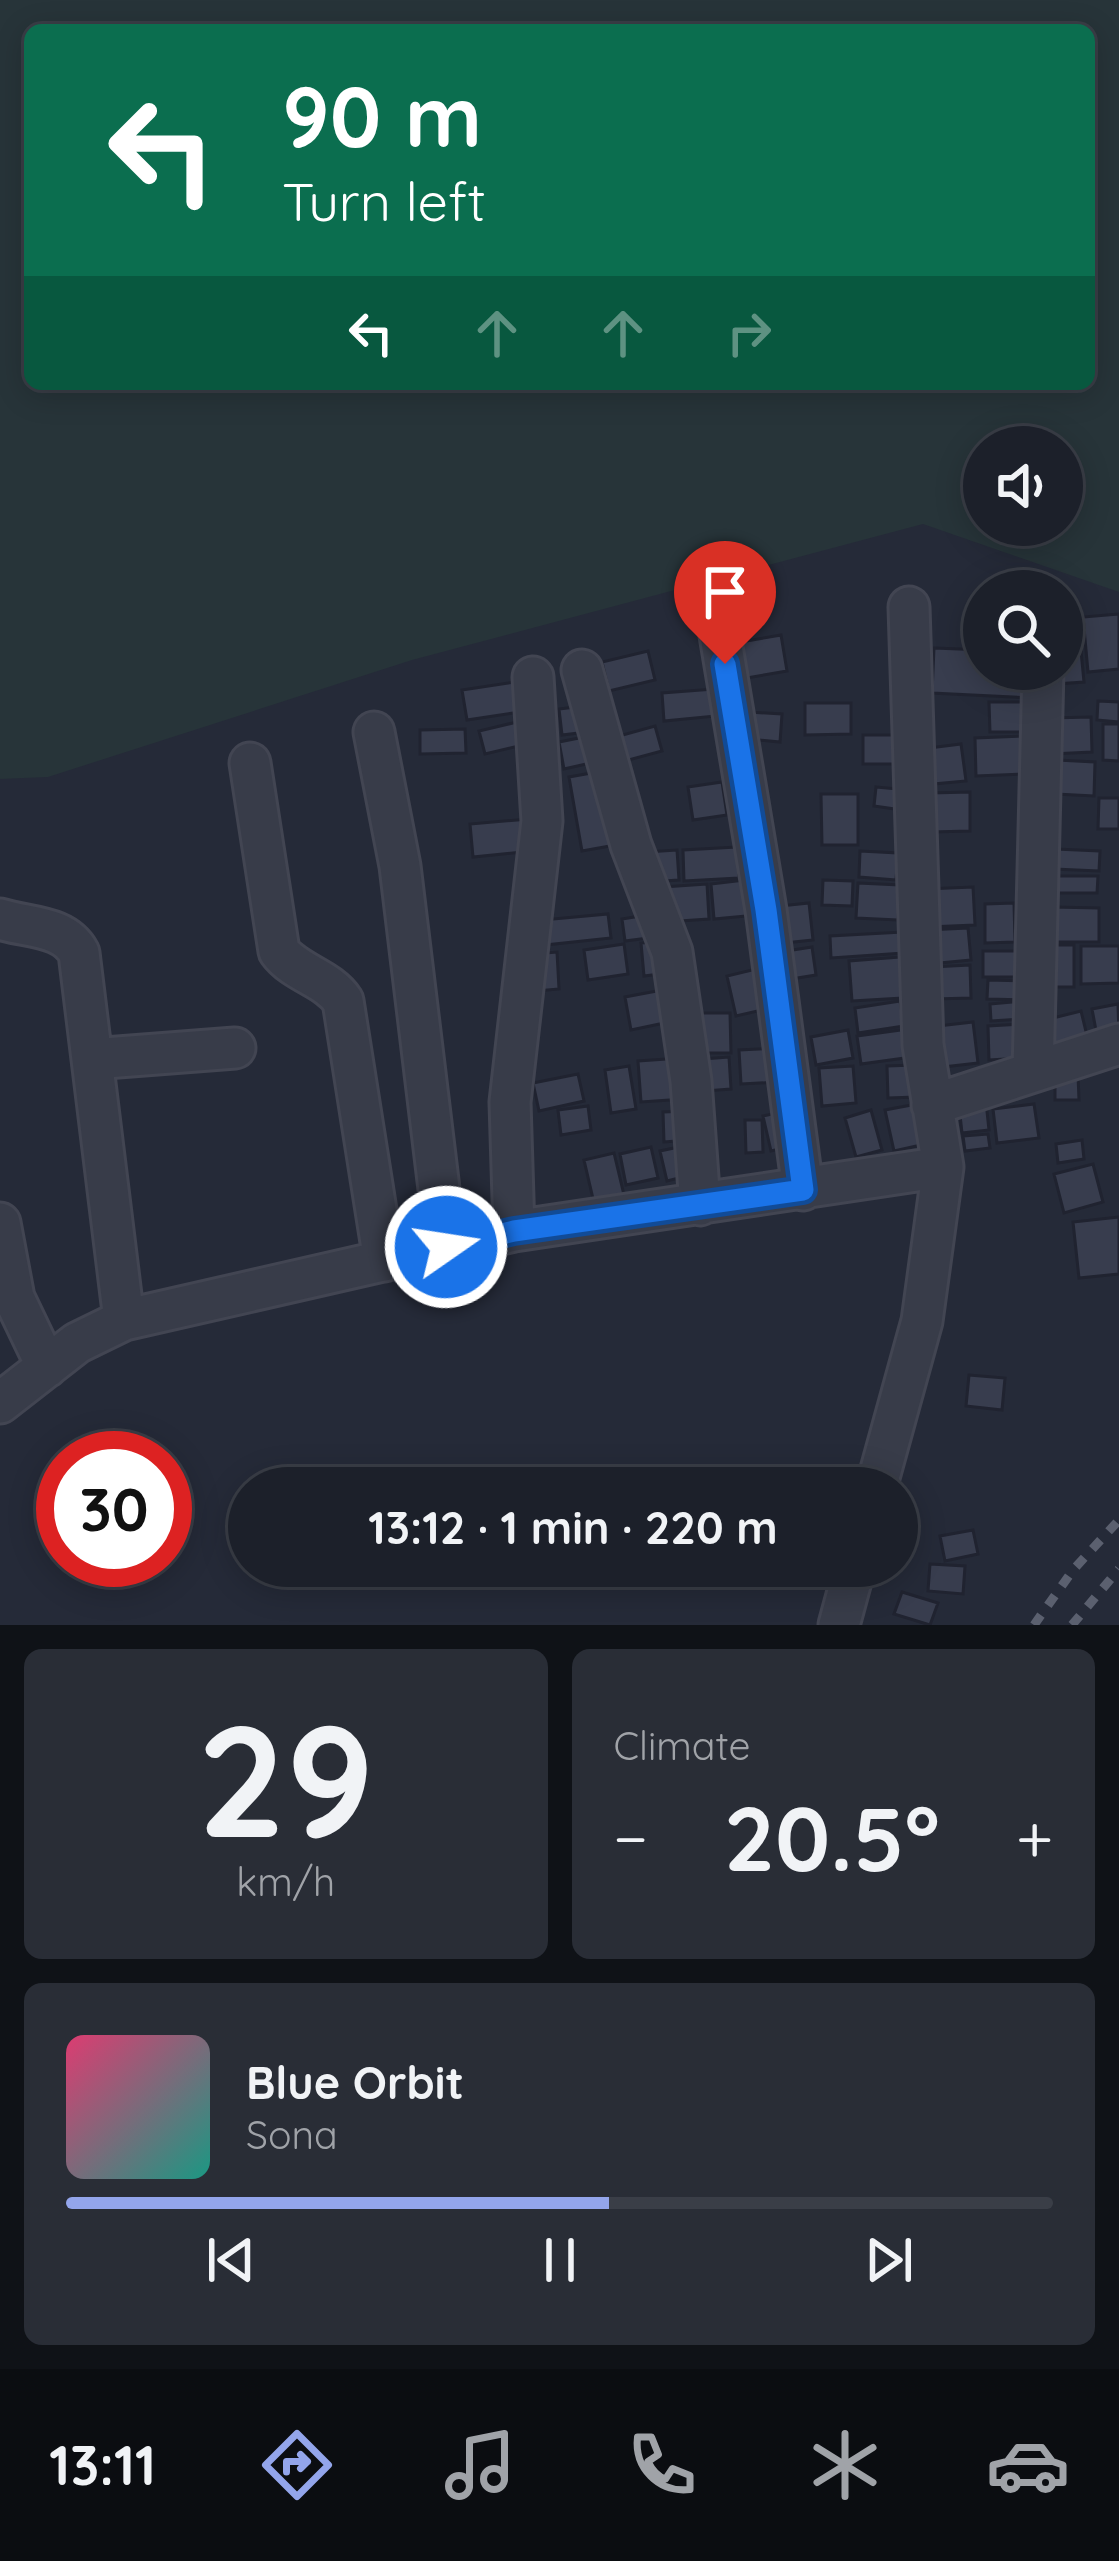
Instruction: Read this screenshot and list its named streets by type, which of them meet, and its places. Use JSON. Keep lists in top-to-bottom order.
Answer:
{
  "page": {
    "turn": ["90 m", "Turn left"],
    "limit": "30",
    "trip": "13:12 · 1 min · 220 m",
    "tile": [
      ["29", "km/h"],
      "Climate"
    ],
    "heat": ["−", "20.5°", "+"],
    "song": ["Blue Orbit", "Sona"],
    "tabs": "13:11"
  }
}
